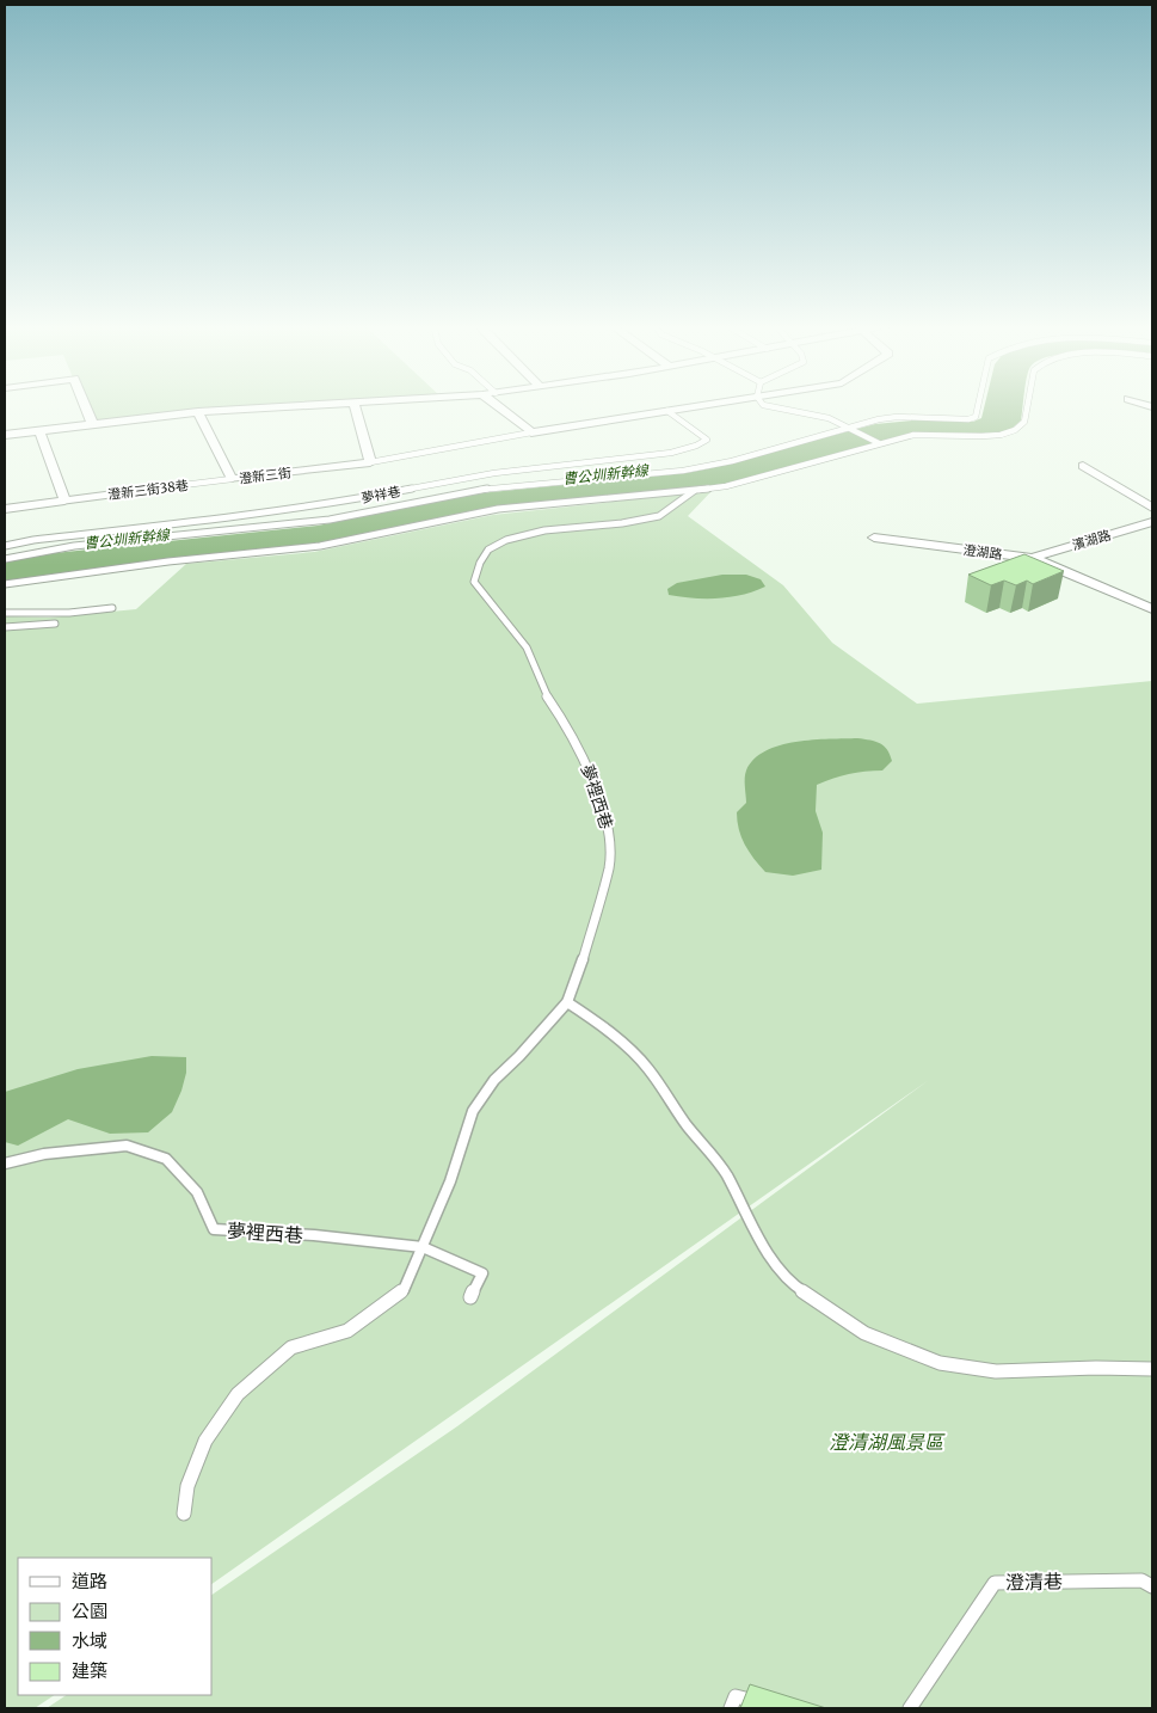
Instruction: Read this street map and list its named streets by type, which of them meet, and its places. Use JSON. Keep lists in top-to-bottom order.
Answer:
{
  "streets": {
    "street": ["澄新三街", "濱湖路", "澄湖路"],
    "lane": [
      "澄新三街38巷",
      "夢祥巷",
      "夢裡西巷",
      "澄清巷"
    ]
  },
  "crossings": [
    ["澄新三街", "澄新三街38巷"],
    ["濱湖路", "澄湖路"]
  ],
  "water": ["曹公圳新幹線"],
  "parks": ["澄清湖風景區"],
  "legend": [
    "道路",
    "公園",
    "水域",
    "建築"
  ]
}
